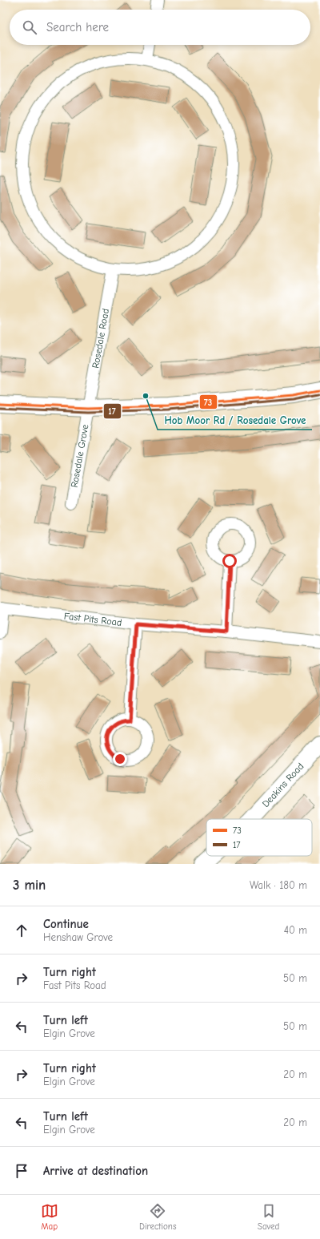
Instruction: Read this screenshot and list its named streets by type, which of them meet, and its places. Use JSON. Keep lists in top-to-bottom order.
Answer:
{
  "streets": {
    "street": [
      "Rosedale Road",
      "Rosedale Grove",
      "Fast Pits Road",
      "Deakins Road"
    ]
  },
  "crossings": [
    ["Rosedale Road", "Rosedale Grove"]
  ],
  "places": ["Hob Moor Rd / Rosedale Grove"],
  "lines": ["transit line 73", "transit line 17"],
  "legend": ["73", "17"],
  "page": {
    "search": "Search here",
    "heading": ["3 min", "Walk · 180 m"],
    "list": [
      ["Continue", "Henshaw Grove", "40 m"],
      ["Turn right", "Fast Pits Road", "50 m"],
      ["Turn left", "Elgin Grove", "50 m"],
      ["Turn right", "Elgin Grove", "20 m"],
      ["Turn left", "Elgin Grove", "20 m"],
      "Arrive at destination"
    ],
    "nav": ["Map", "Directions", "Saved"]
  }
}
